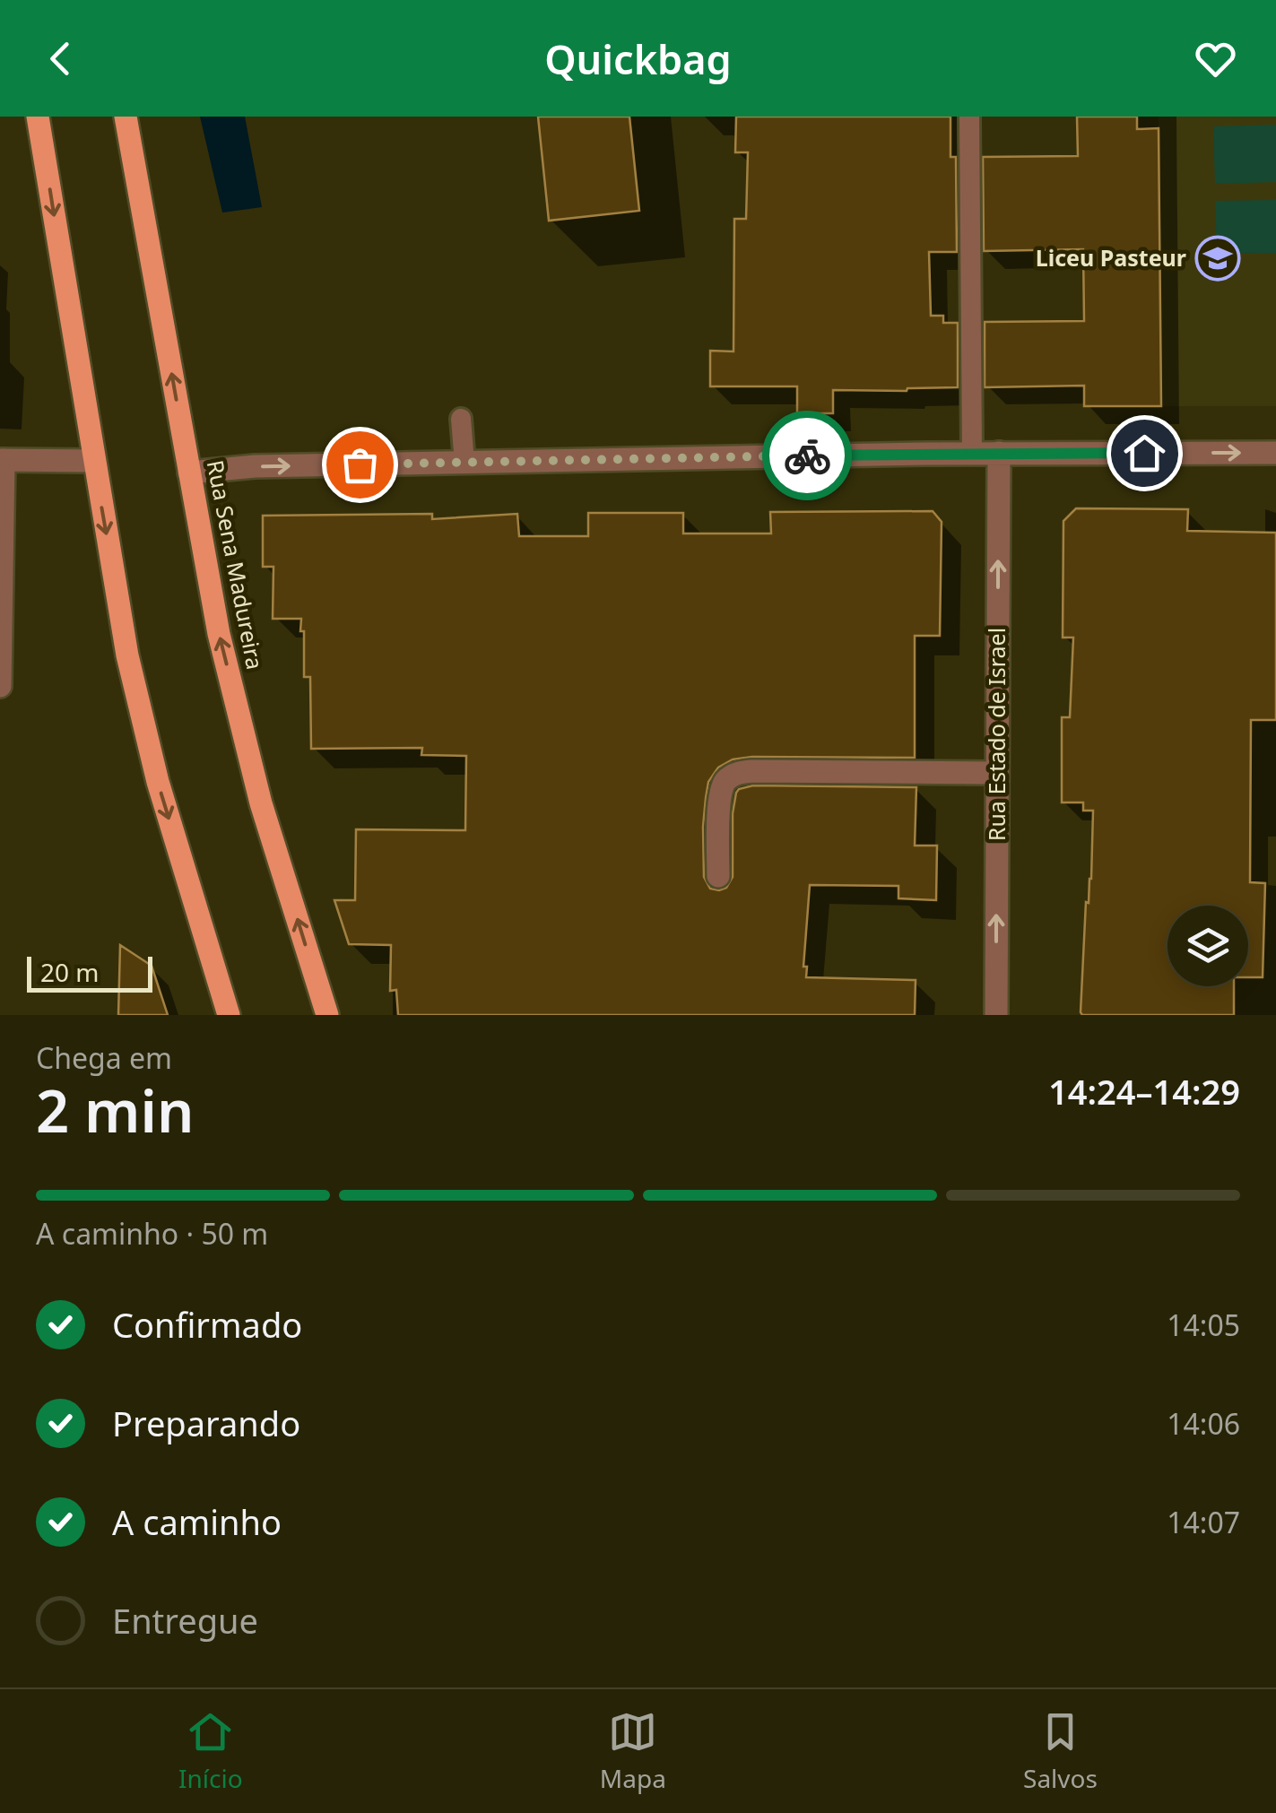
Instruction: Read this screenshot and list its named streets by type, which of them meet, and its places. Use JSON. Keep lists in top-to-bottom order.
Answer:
{
  "streets": {
    "main road": ["Rua Sena Madureira"],
    "street": ["Rua Estado de Israel"]
  },
  "one_way": ["Rua Estado de Israel"],
  "places": {
    "school or university": ["Liceu Pasteur"]
  },
  "scale_bar": "20 m",
  "page": {
    "header": "Quickbag",
    "scale": "20 m",
    "heading": ["2 min", "Chega em", "14:24–14:29"],
    "bar": "A caminho · 50 m",
    "list": [
      ["Confirmado", "14:05"],
      ["Preparando", "14:06"],
      ["A caminho", "14:07"],
      "Entregue"
    ],
    "tabs": ["Início", "Mapa", "Salvos"]
  }
}
